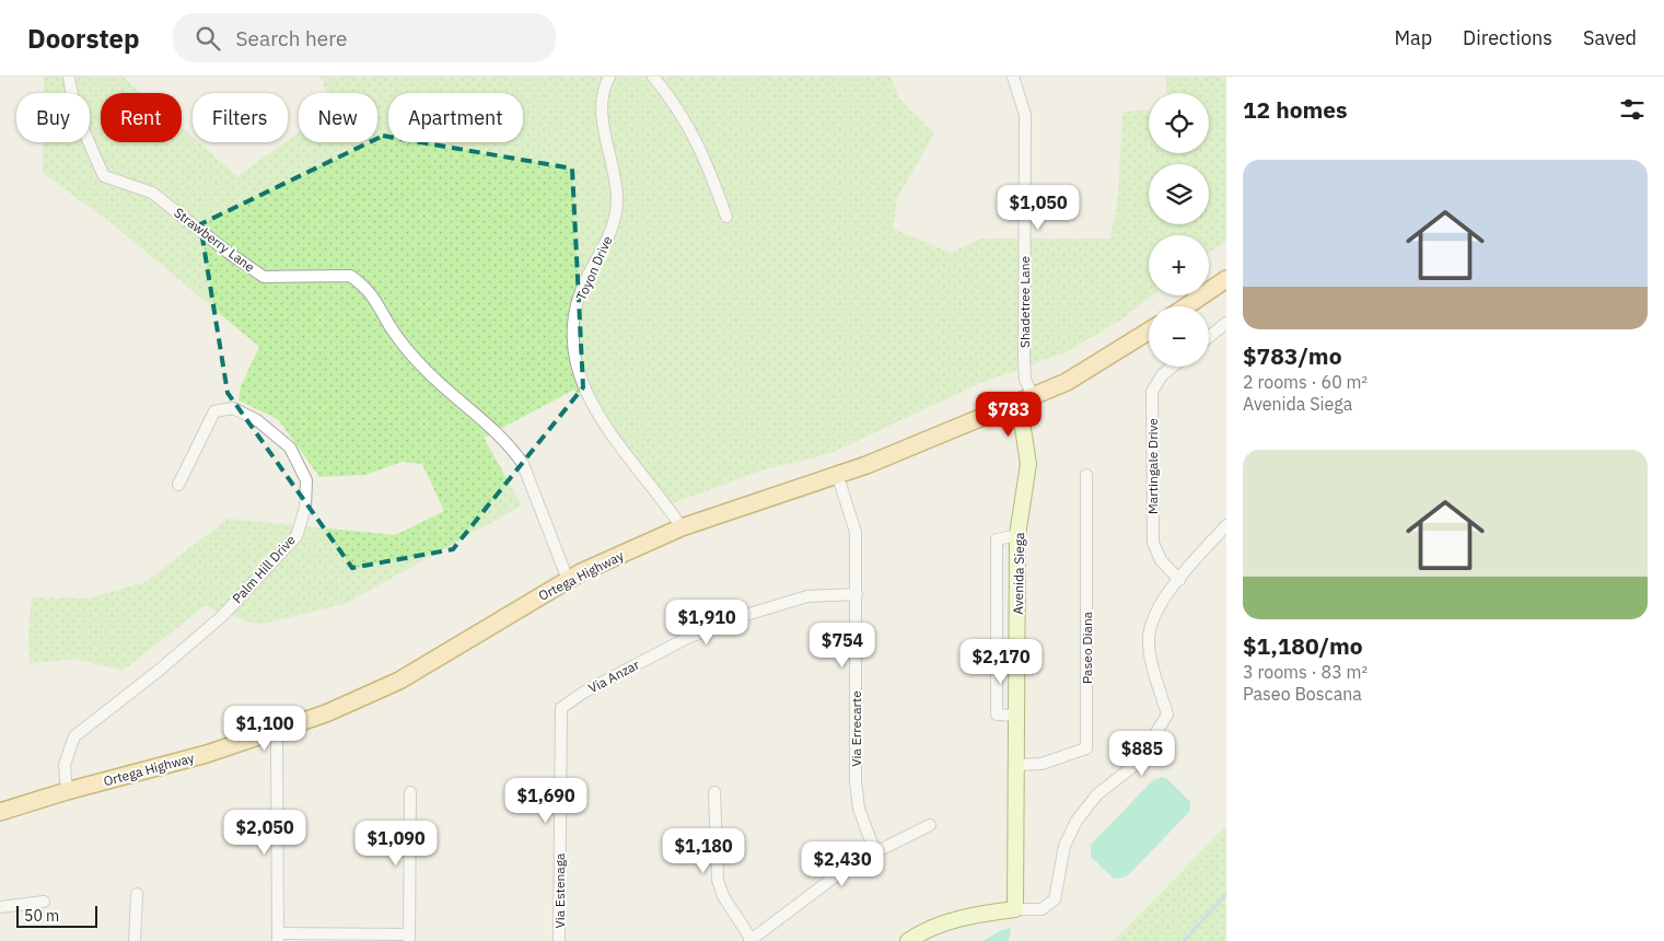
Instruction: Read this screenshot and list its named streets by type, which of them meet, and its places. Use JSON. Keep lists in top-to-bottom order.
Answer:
{
  "streets": {
    "main road": ["Ortega Highway"],
    "street": [
      "Strawberry Lane",
      "Toyon Drive",
      "Shadetree Lane",
      "Martingale Drive",
      "Palm Hill Drive",
      "Avenida Siega",
      "Paseo Diana",
      "Via Anzar",
      "Via Errecarte",
      "Via Estenaga"
    ]
  },
  "crossings": [
    ["Strawberry Lane", "Ortega Highway"],
    ["Toyon Drive", "Ortega Highway"],
    ["Shadetree Lane", "Ortega Highway"],
    ["Palm Hill Drive", "Ortega Highway"],
    ["Avenida Siega", "Ortega Highway"],
    ["Avenida Siega", "Paseo Diana"],
    ["Ortega Highway", "Via Errecarte"],
    ["Via Anzar", "Via Errecarte"],
    ["Via Anzar", "Via Estenaga"]
  ],
  "scale_bar": "50 m",
  "page": {
    "header": "Doorstep",
    "search": "Search here",
    "nav": ["Map", "Directions", "Saved"],
    "heading": "12 homes",
    "map_buttons": ["+", "−"],
    "chip": [
      "Buy",
      "Rent",
      "Filters",
      "New",
      "Apartment"
    ],
    "list": [
      {
        "name": "$783/mo",
        "note": "2 rooms · 60 m² · Avenida Siega"
      },
      {
        "name": "$1,180/mo",
        "note": "3 rooms · 83 m² · Paseo Boscana"
      }
    ],
    "price": [
      "$1,050",
      "$783",
      "$1,910",
      "$754",
      "$2,170",
      "$1,100",
      "$885",
      "$1,690",
      "$2,050",
      "$1,090",
      "$1,180",
      "$2,430"
    ],
    "scale": "50 m"
  }
}
